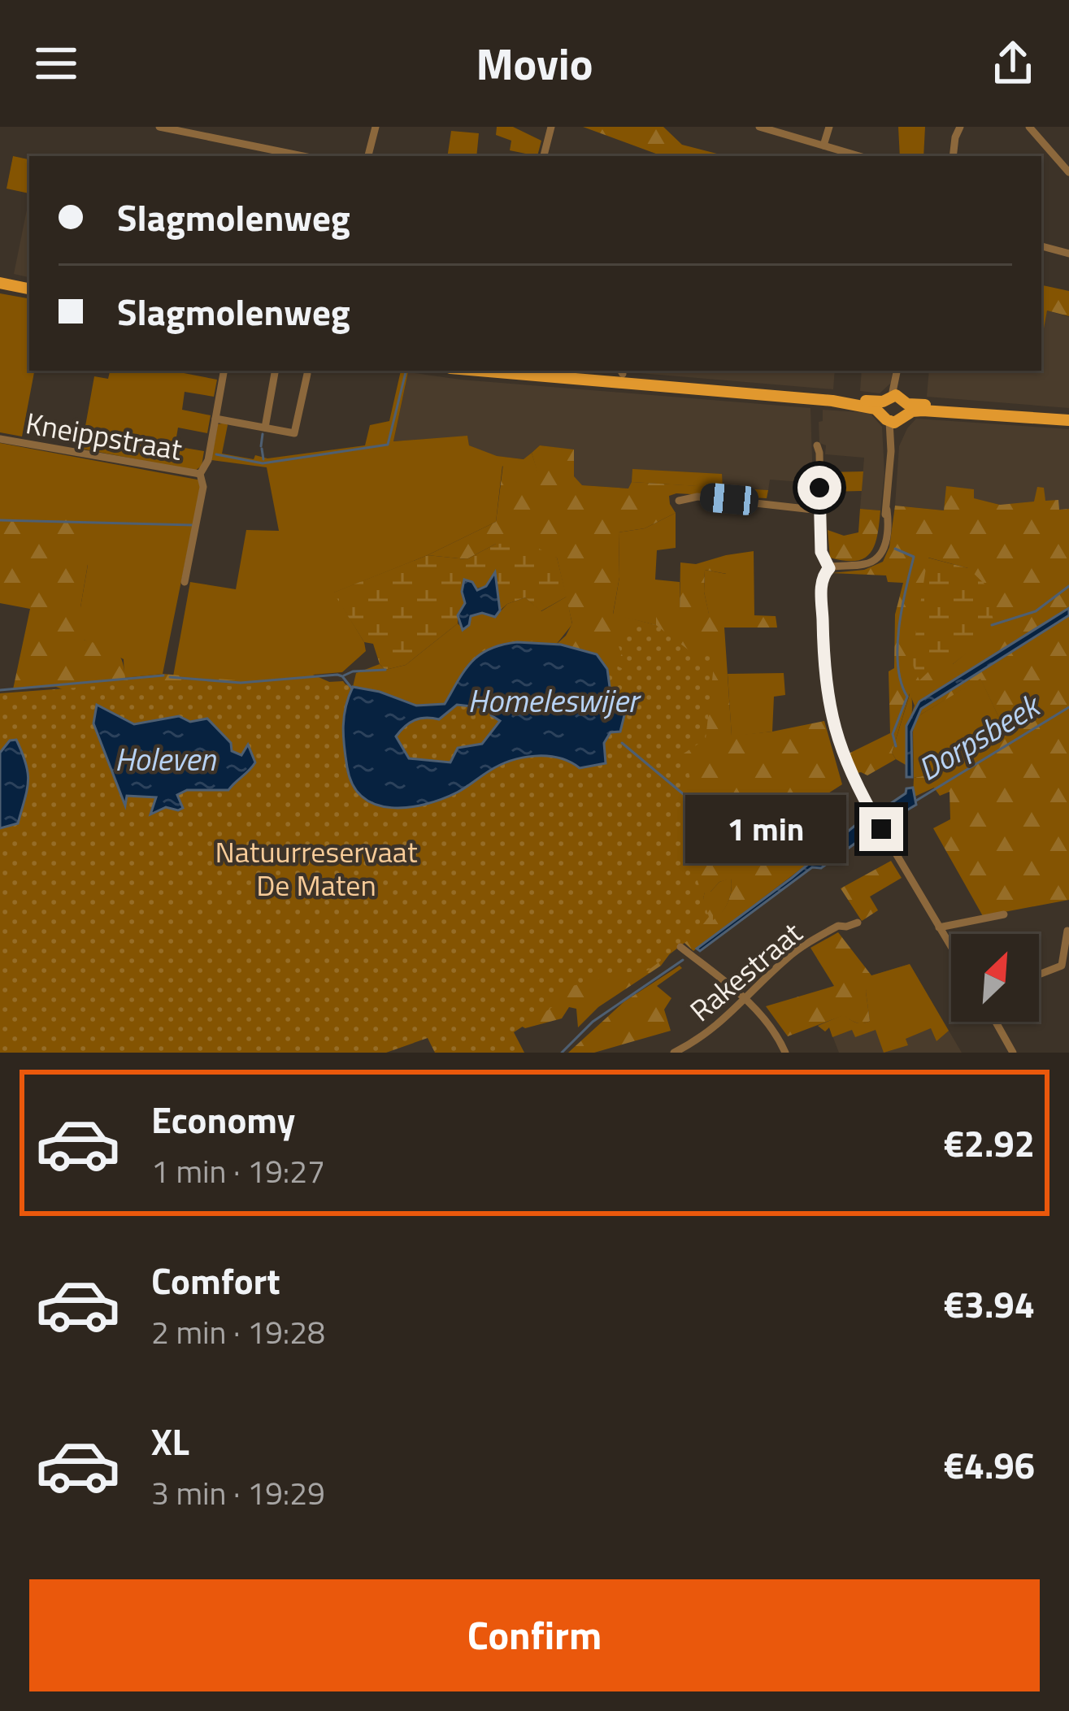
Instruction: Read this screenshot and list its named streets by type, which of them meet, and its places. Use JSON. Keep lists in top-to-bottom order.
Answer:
{
  "streets": {
    "street": ["Kneippstraat", "Rakestraat"]
  },
  "water": ["Homeleswijer", "Dorpsbeek", "Holeven"],
  "parks": ["Natuurreservaat De Maten"],
  "north": "top right",
  "page": {
    "header": "Movio",
    "banner": ["Slagmolenweg", "Slagmolenweg"],
    "bubble": "1 min",
    "list": [
      {
        "name": "Economy",
        "note": "1 min · 19:27",
        "value": "€2.92"
      },
      {
        "name": "Comfort",
        "note": "2 min · 19:28",
        "value": "€3.94"
      },
      {
        "name": "XL",
        "note": "3 min · 19:29",
        "value": "€4.96"
      }
    ],
    "buttons": "Confirm"
  }
}
